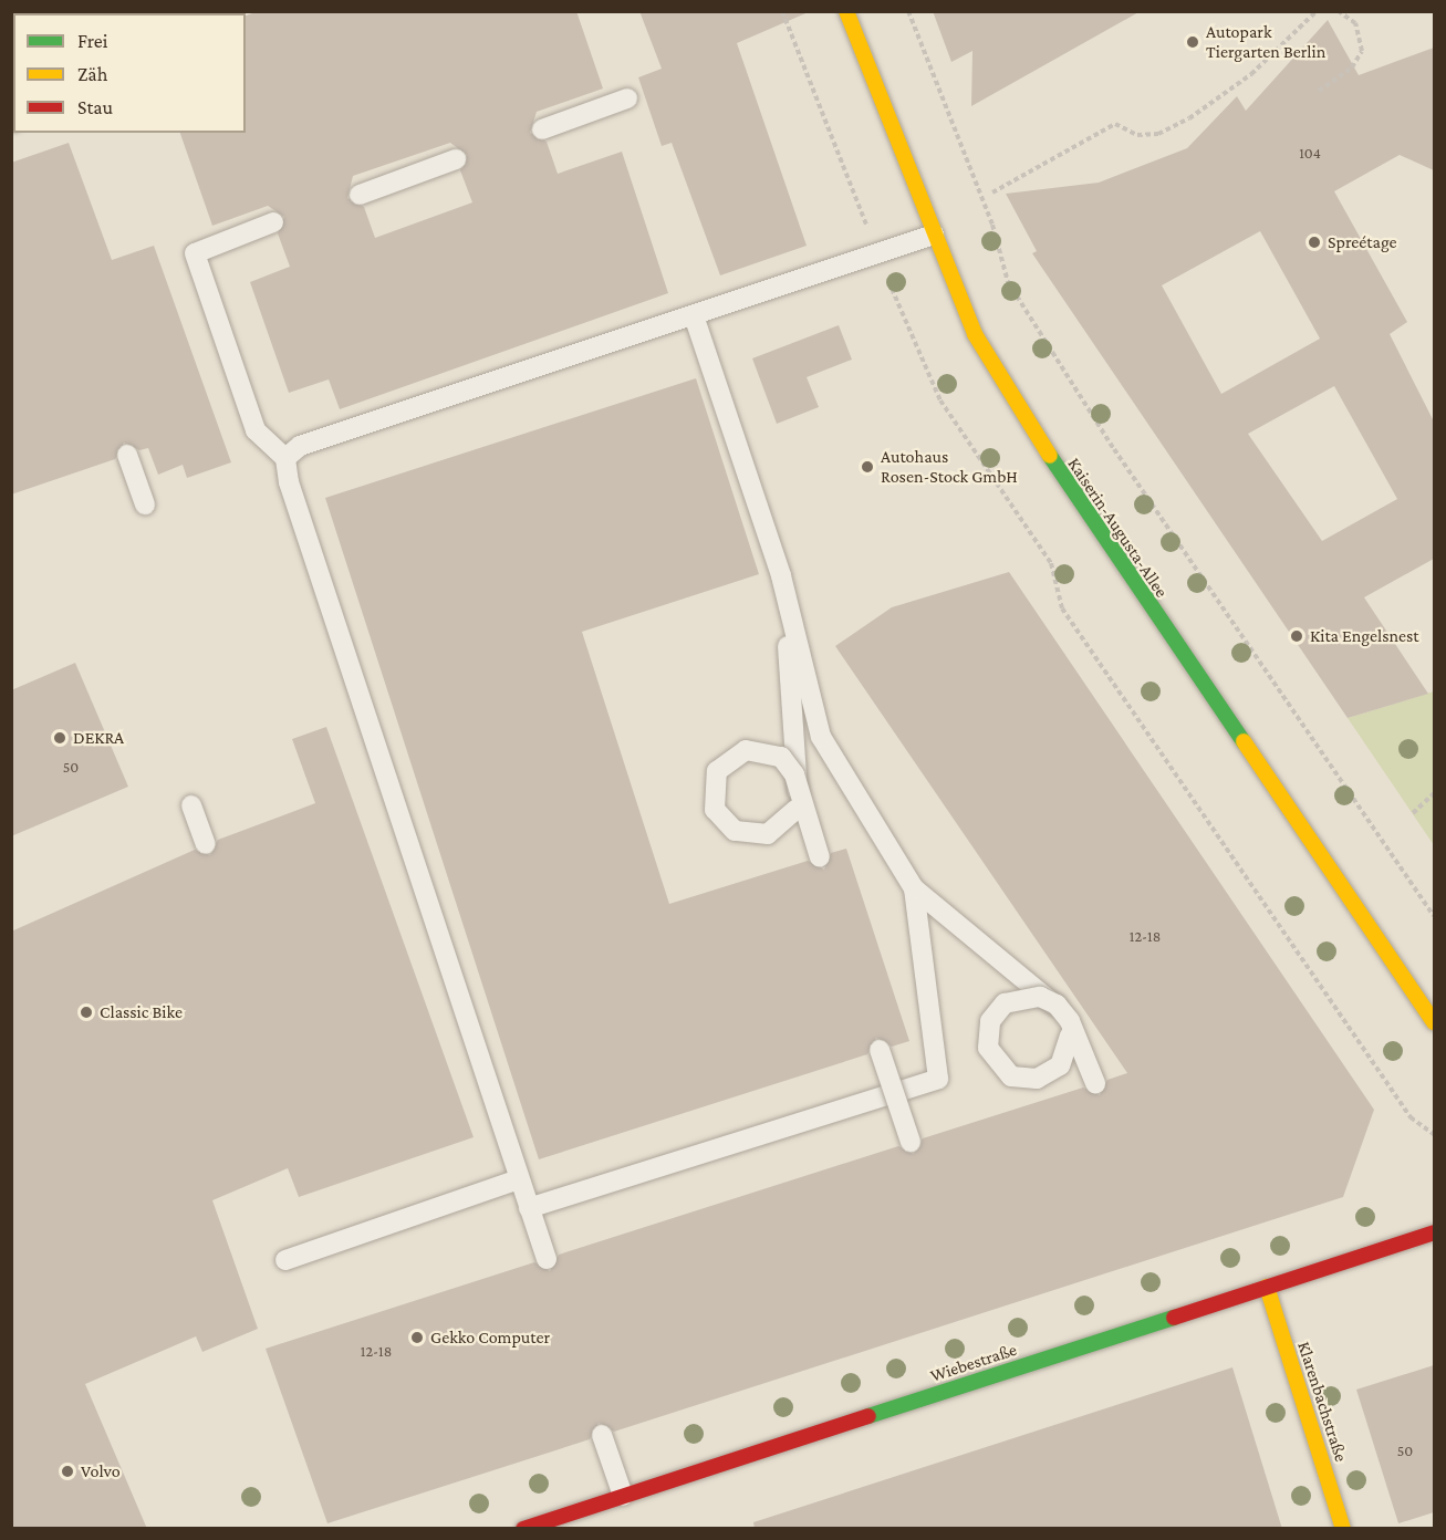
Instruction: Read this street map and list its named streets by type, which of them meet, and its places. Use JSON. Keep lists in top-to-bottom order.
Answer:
{
  "streets": {
    "street": ["Kaiserin-Augusta-Allee", "Wiebestraße", "Klarenbachstraße"]
  },
  "crossings": [
    ["Wiebestraße", "Klarenbachstraße"]
  ],
  "places": [
    "Autopark Tiergarten Berlin",
    "Spreétage",
    "Autohaus Rosen-Stock GmbH",
    "Kita Engelsnest",
    "DEKRA",
    "Classic Bike",
    "Gekko Computer",
    "Volvo"
  ],
  "house_numbers": [
    "104",
    "50",
    "12-18",
    "12-18",
    "50"
  ],
  "legend": ["Frei", "Zäh", "Stau"]
}
